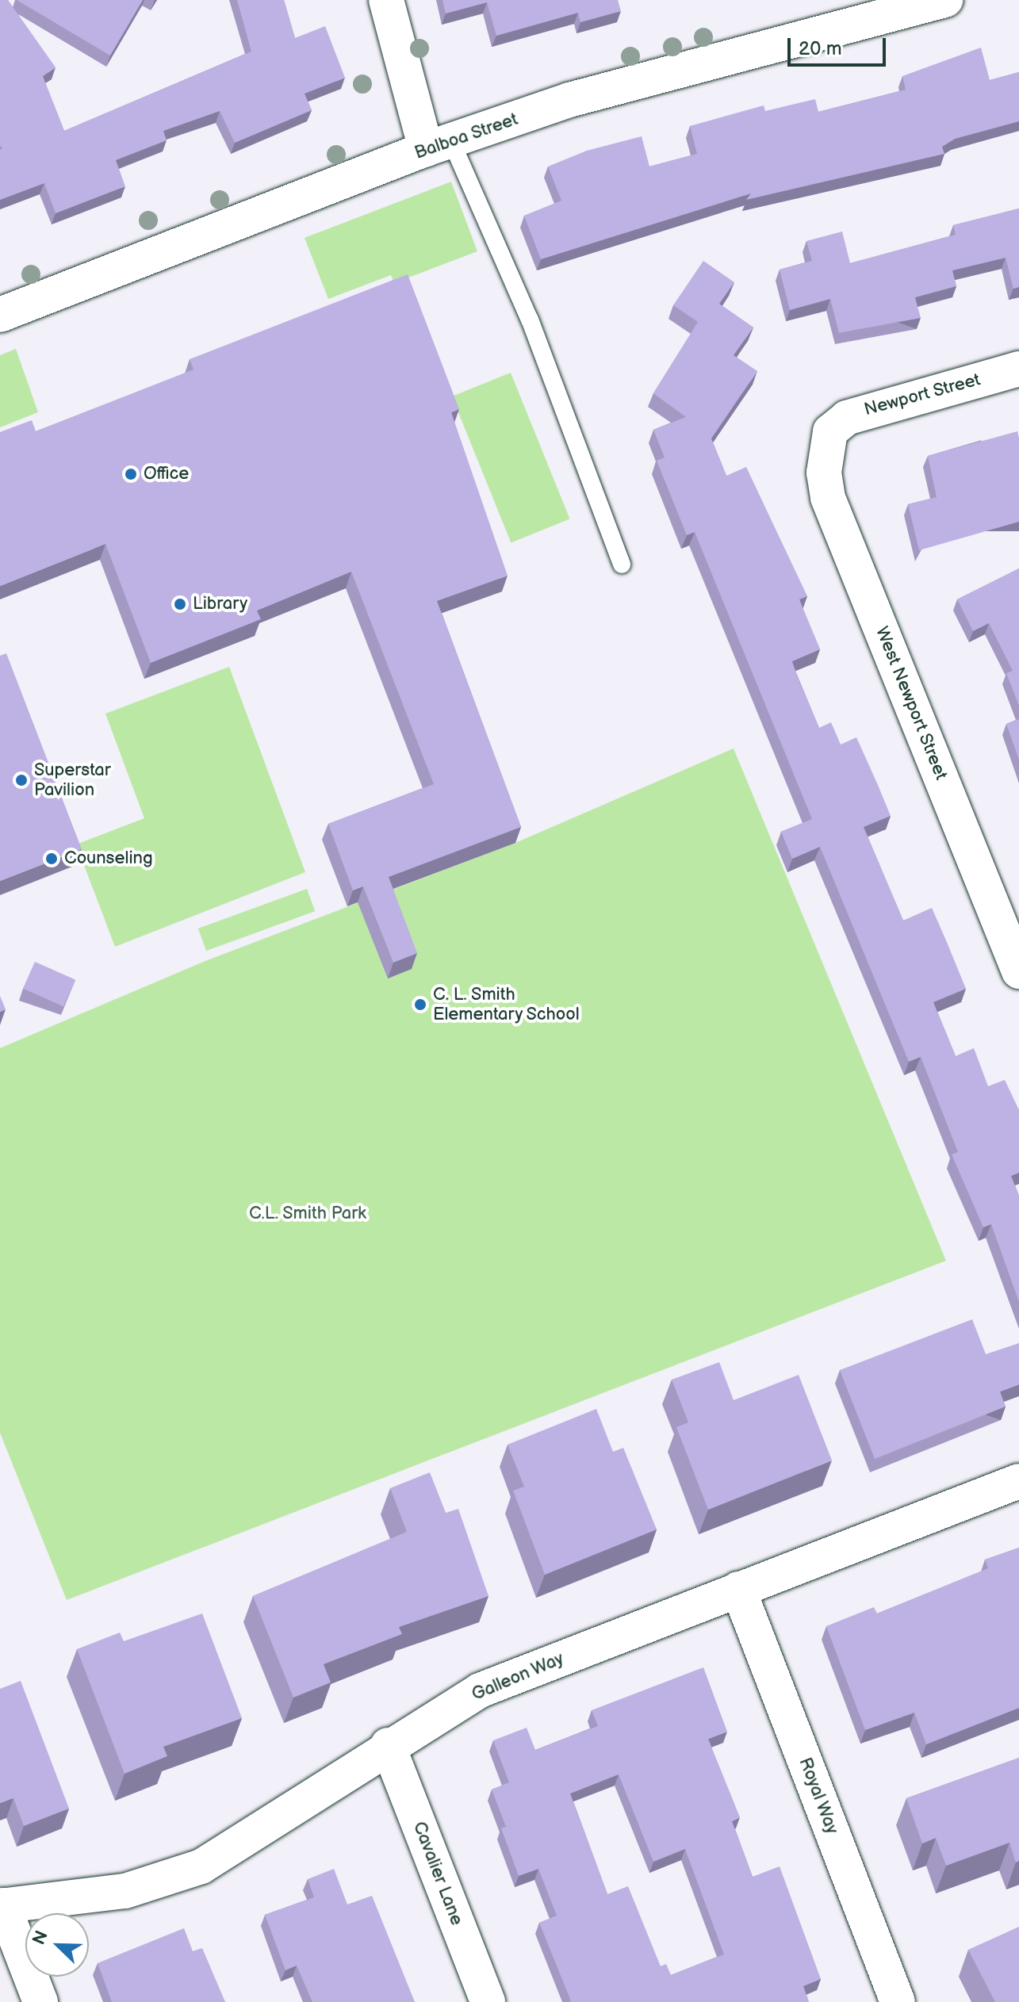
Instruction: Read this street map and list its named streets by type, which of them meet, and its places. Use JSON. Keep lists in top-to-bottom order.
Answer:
{
  "streets": {
    "street": [
      "Balboa Street",
      "Newport Street",
      "West Newport Street",
      "Galleon Way",
      "Royal Way",
      "Cavalier Lane"
    ]
  },
  "crossings": [
    ["Newport Street", "West Newport Street"],
    ["Galleon Way", "Royal Way"],
    ["Galleon Way", "Cavalier Lane"]
  ],
  "parks": ["C.L. Smith Park"],
  "places": [
    "Office",
    "Library",
    "Superstar Pavilion",
    "Counseling",
    "C. L. Smith Elementary School"
  ],
  "scale_bar": "20 m",
  "north": "top left"
}
